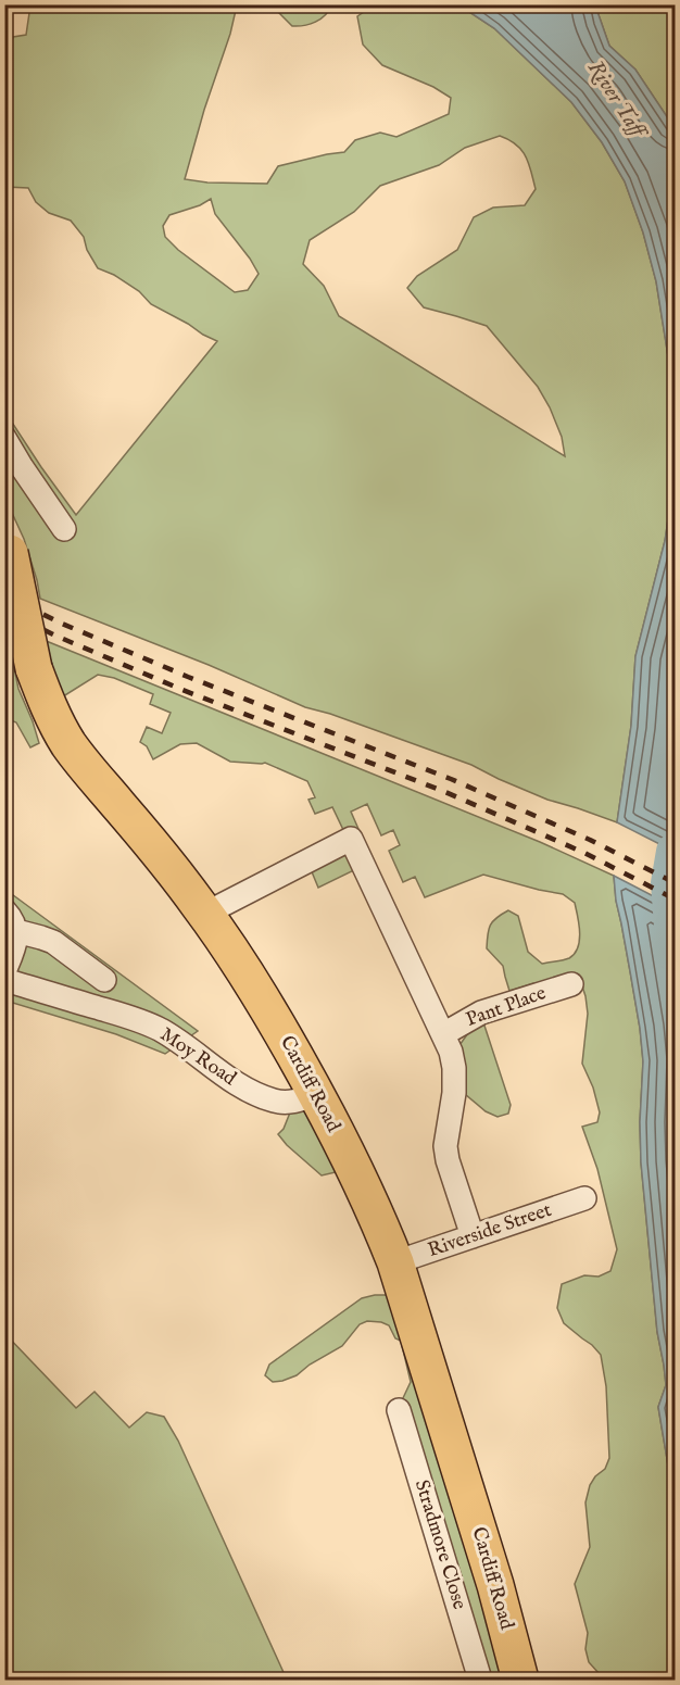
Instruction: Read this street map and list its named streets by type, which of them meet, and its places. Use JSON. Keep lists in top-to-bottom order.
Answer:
{
  "streets": {
    "main road": ["Cardiff Road"],
    "street": [
      "Pant Place",
      "Moy Road",
      "Riverside Street",
      "Stradmore Close"
    ]
  },
  "crossings": [
    ["Moy Road", "Cardiff Road"],
    ["Cardiff Road", "Riverside Street"]
  ],
  "water": ["River Taff"]
}
